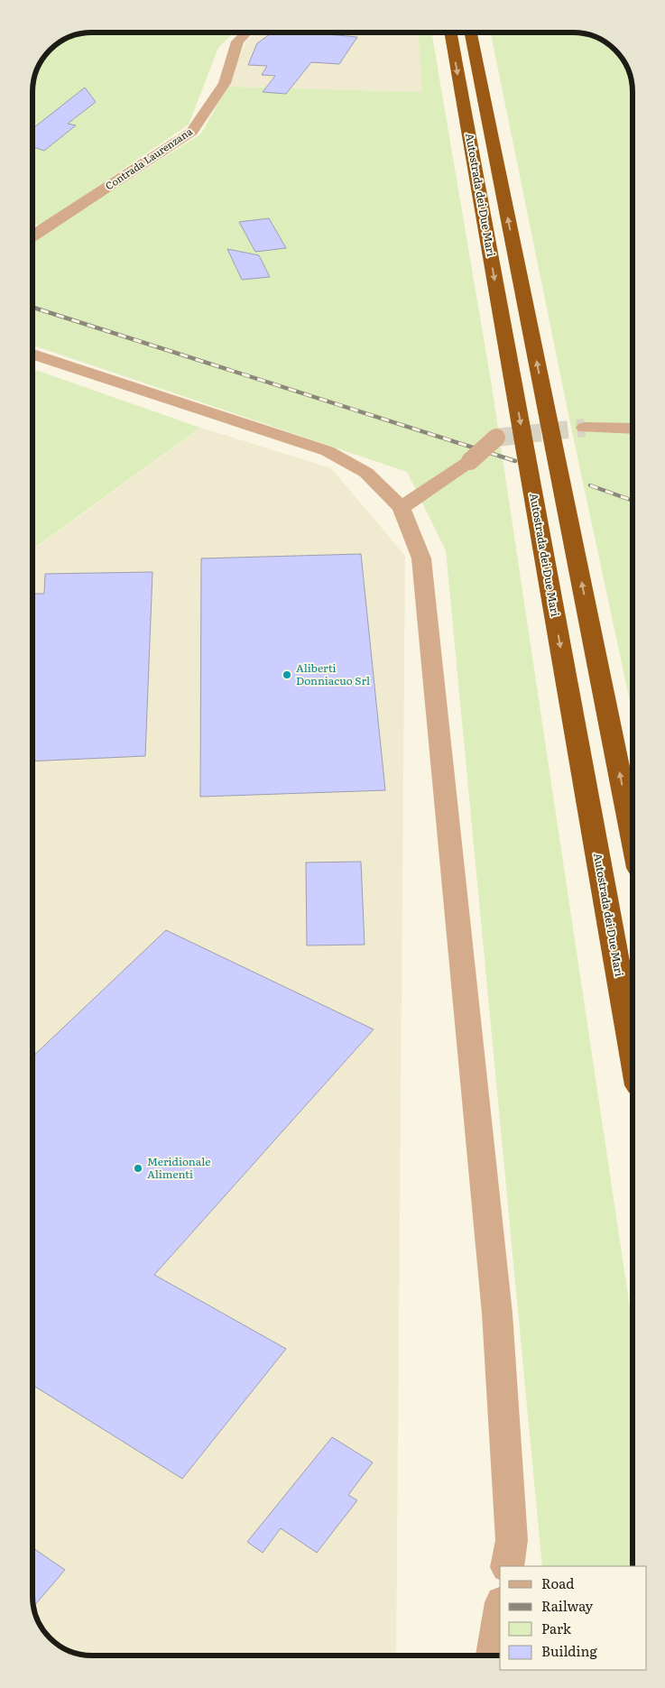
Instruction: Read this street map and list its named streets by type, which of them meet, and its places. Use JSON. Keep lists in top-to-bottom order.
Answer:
{
  "streets": {
    "highway": ["Autostrada dei Due Mari"],
    "street": ["Contrada Laurenzana"]
  },
  "places": ["Aliberti Donniacuo Srl", "Meridionale Alimenti"],
  "legend": [
    "Road",
    "Railway",
    "Park",
    "Building"
  ]
}
